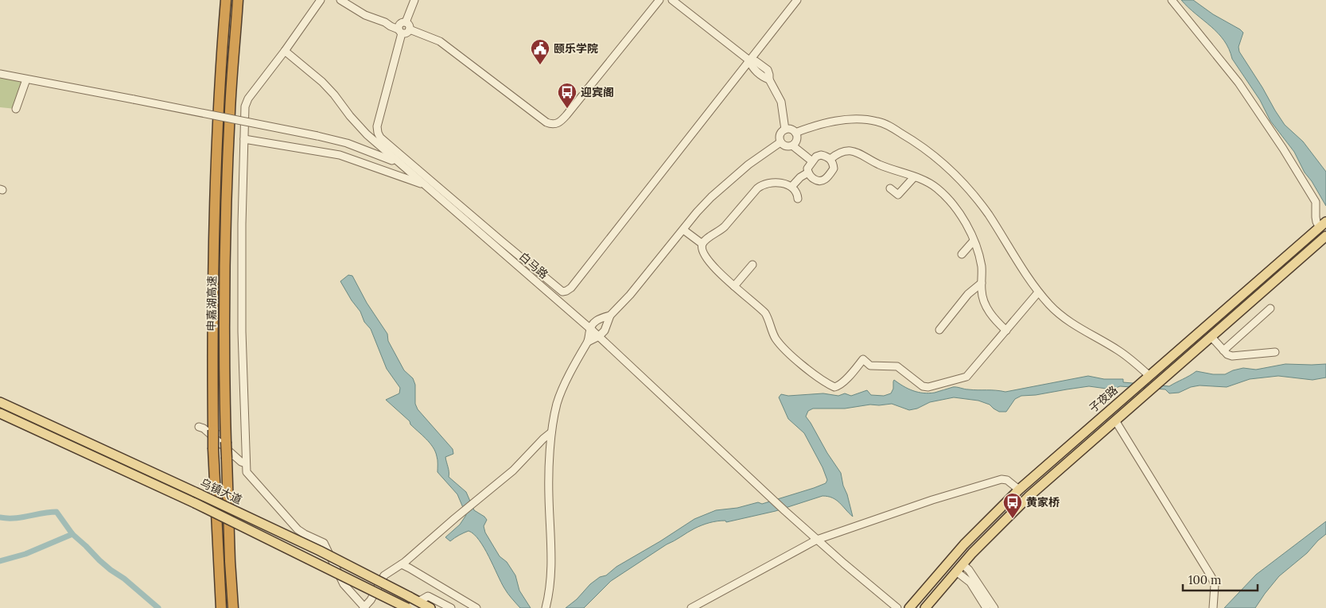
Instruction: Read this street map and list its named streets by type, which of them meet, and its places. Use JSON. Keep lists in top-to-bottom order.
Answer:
{
  "streets": {
    "highway": ["申嘉湖高速"],
    "main road": ["子夜路", "乌镇大道"],
    "street": ["白马路"]
  },
  "places": {
    "public building": ["颐乐学院"],
    "bus stop": ["迎宾阁", "黄家桥"]
  },
  "scale_bar": "100 m"
}
